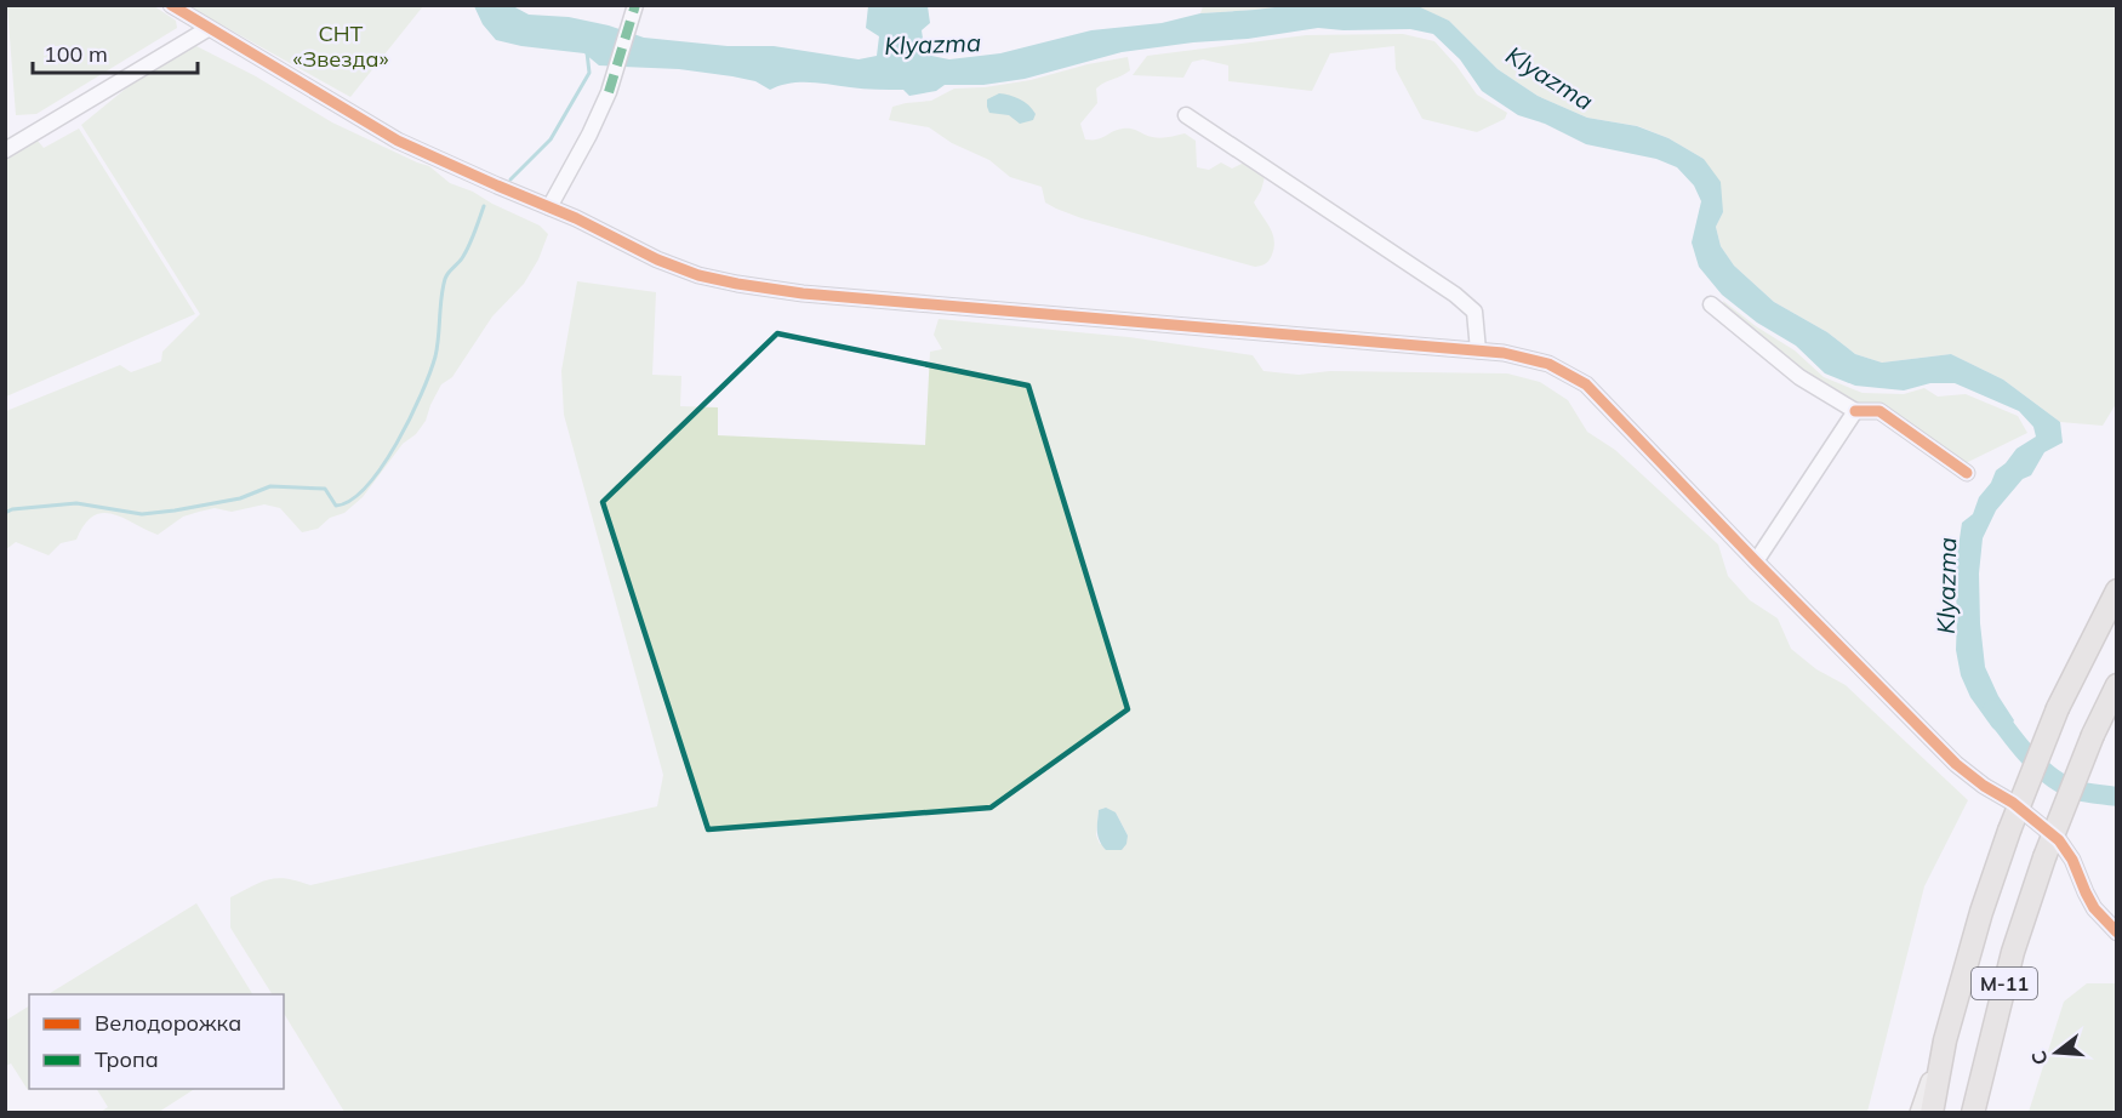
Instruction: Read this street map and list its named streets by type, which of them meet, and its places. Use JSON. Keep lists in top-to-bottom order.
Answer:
{
  "streets": {
    "highway": ["М-11"]
  },
  "water": ["Klyazma"],
  "parks": ["СНТ «Звезда»"],
  "legend": ["Велодорожка", "Тропа"],
  "scale_bar": "100 m",
  "north": "left"
}
